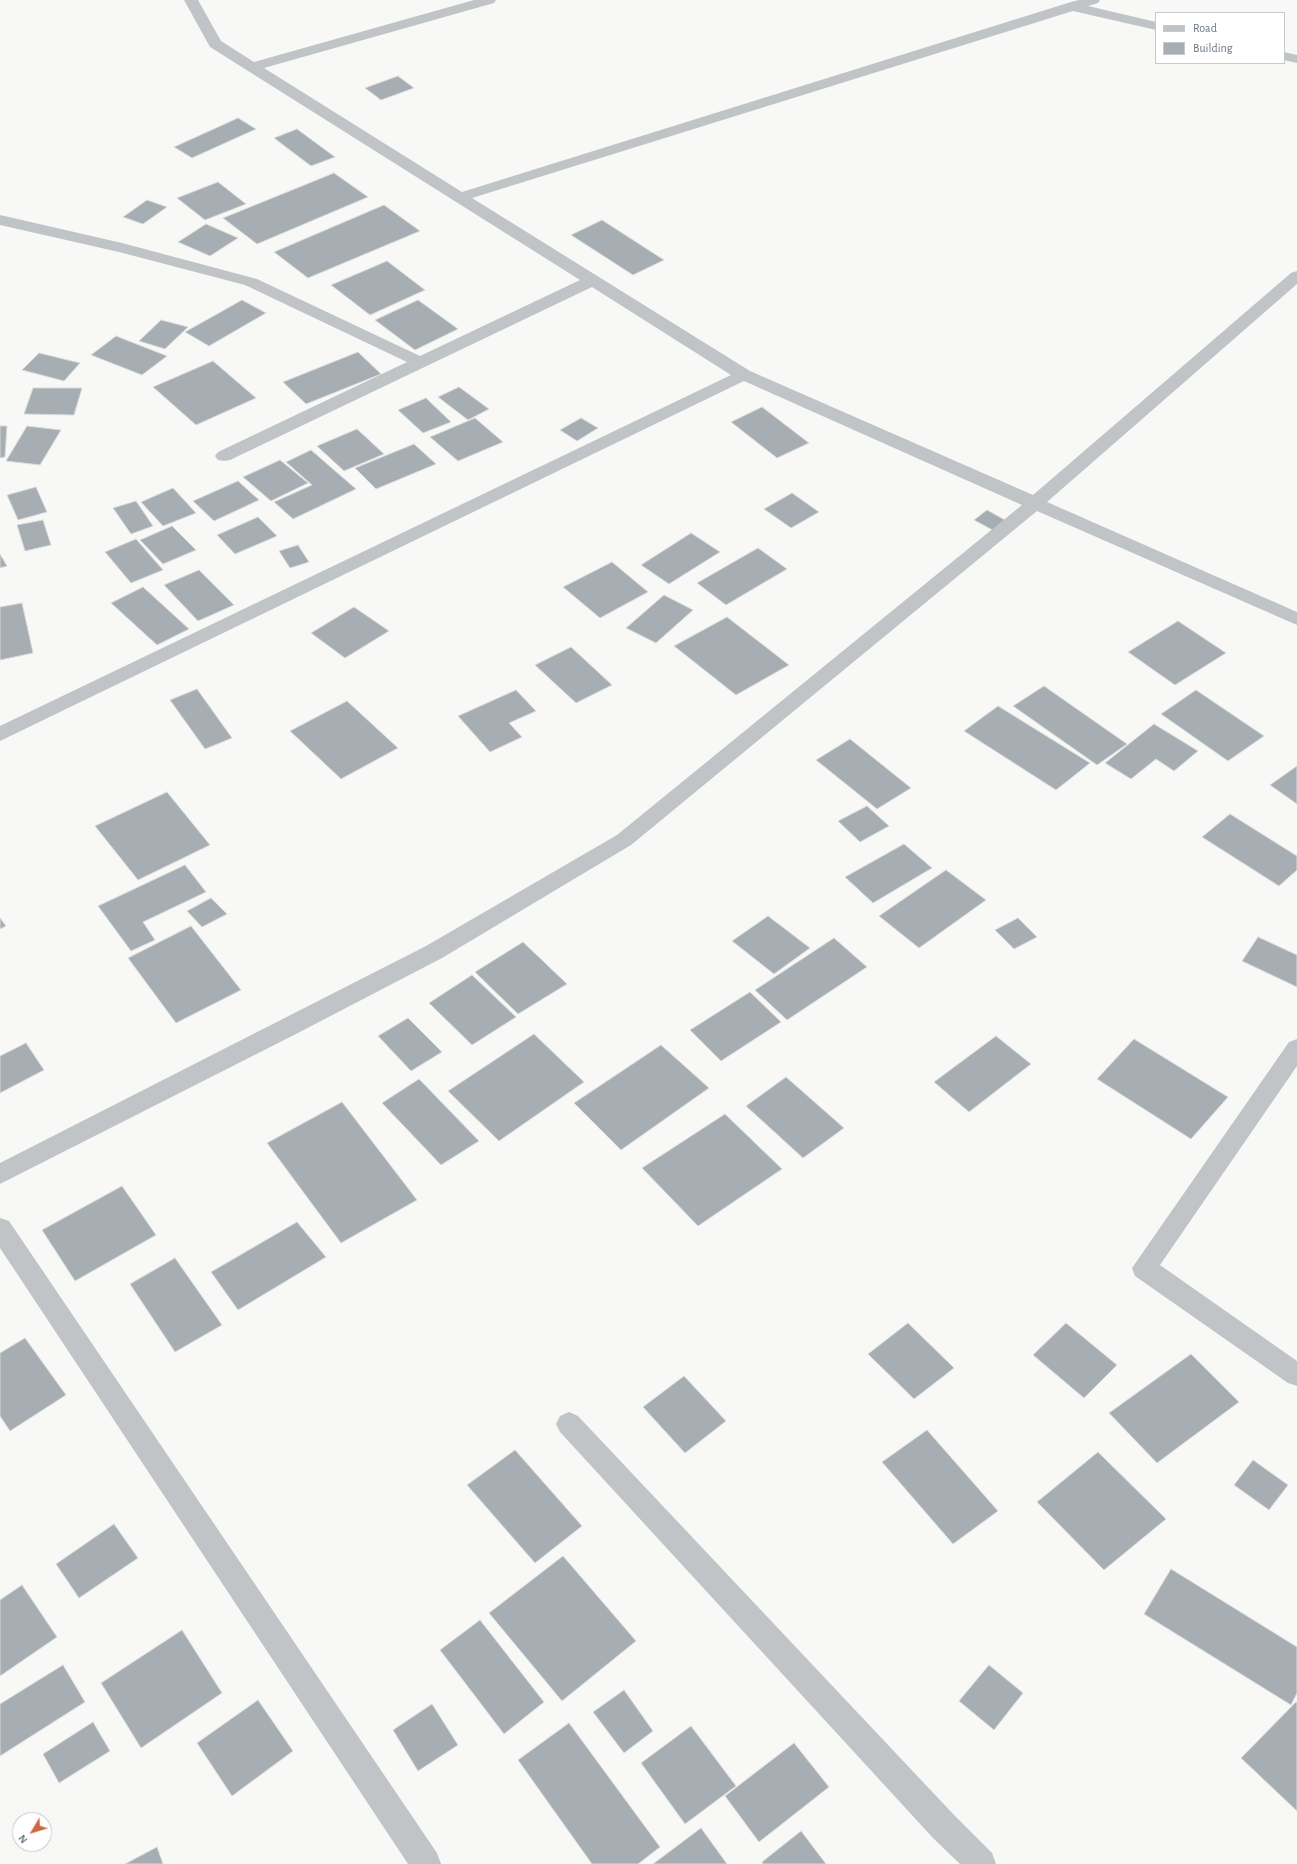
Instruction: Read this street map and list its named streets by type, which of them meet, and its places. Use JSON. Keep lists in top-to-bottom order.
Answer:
{
  "legend": ["Road", "Building"],
  "north": "bottom left"
}
